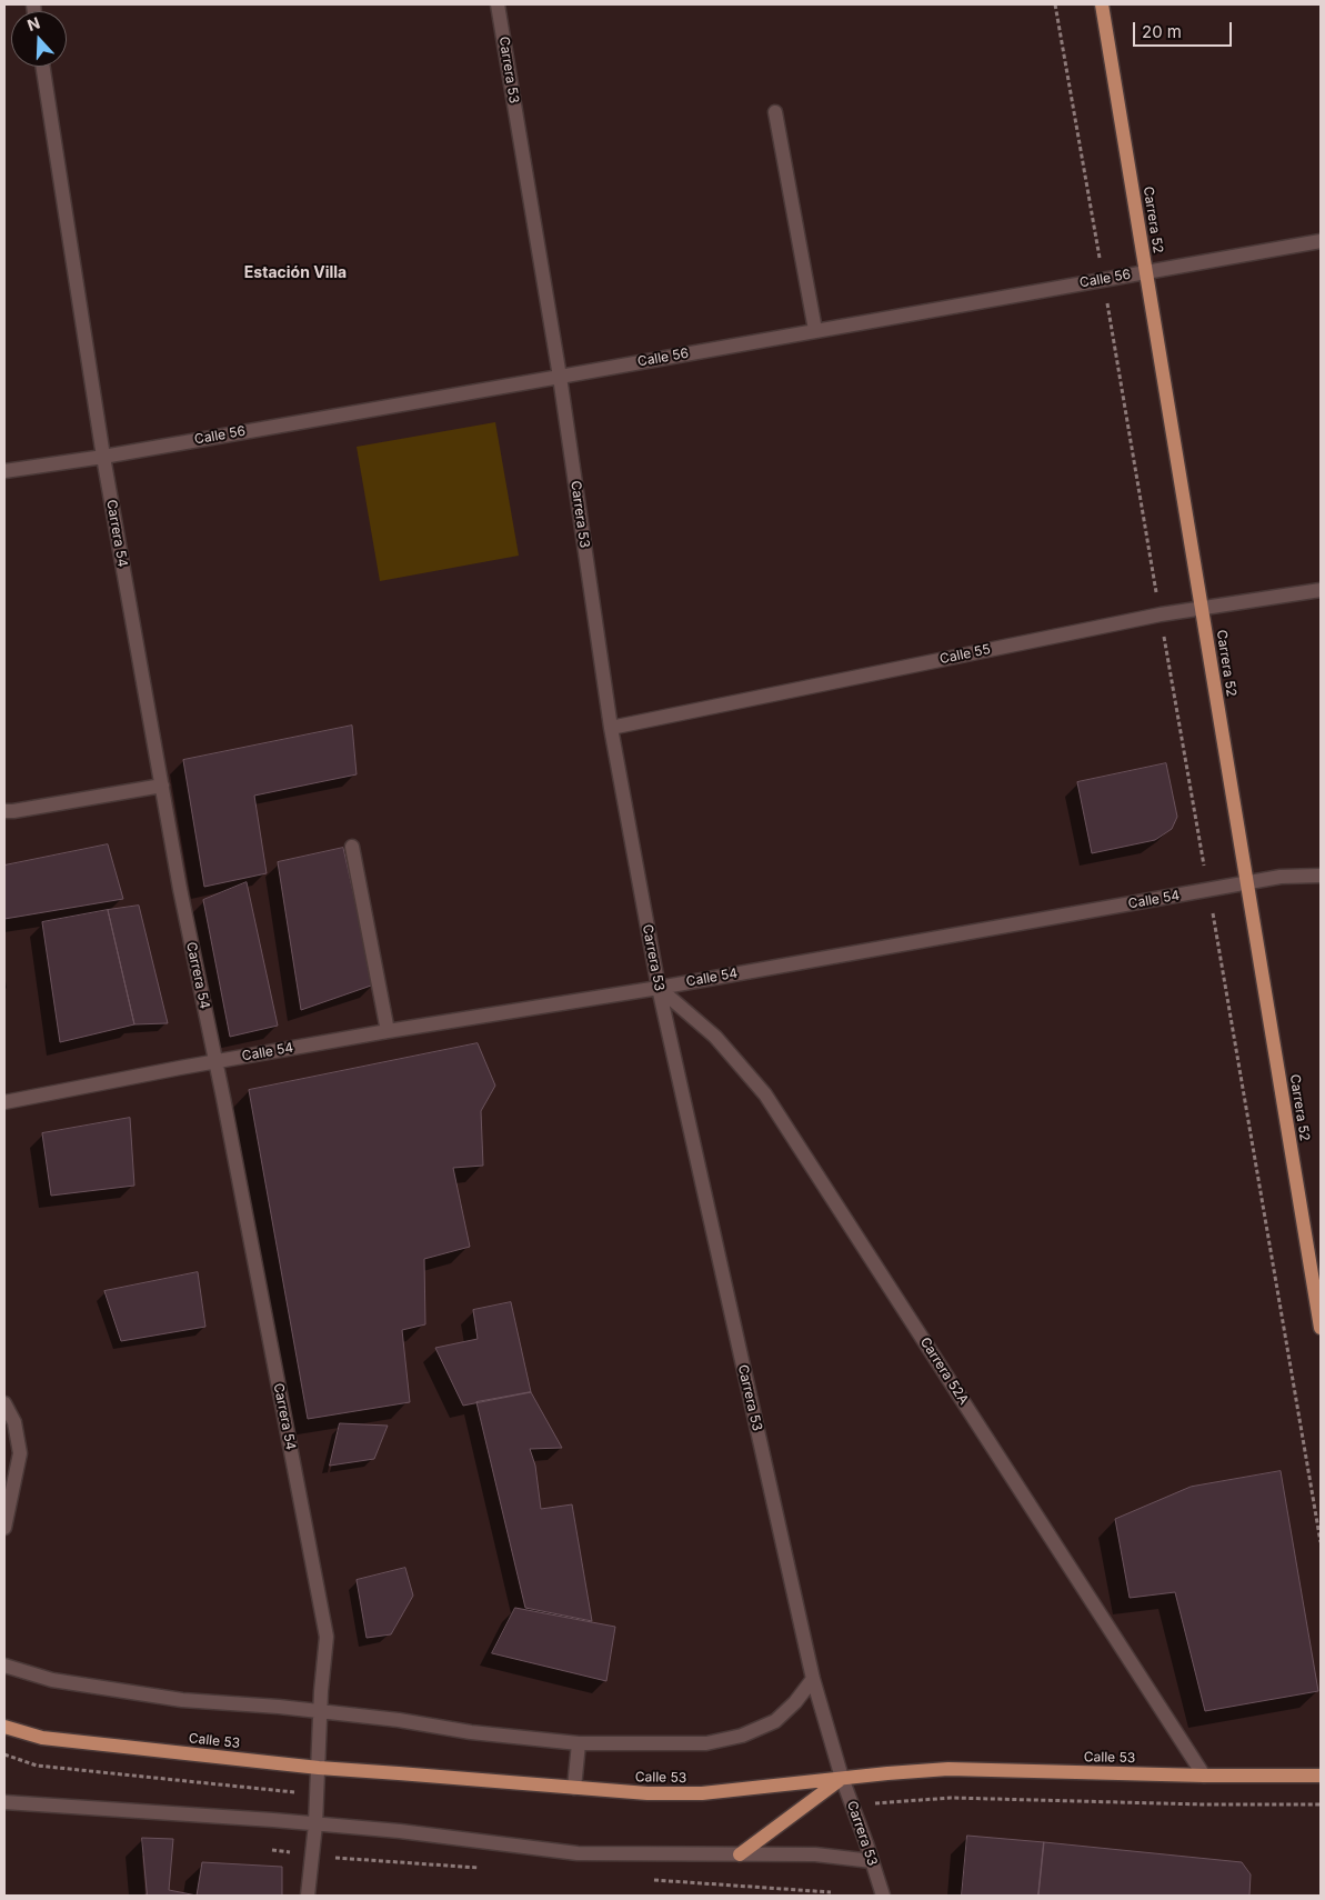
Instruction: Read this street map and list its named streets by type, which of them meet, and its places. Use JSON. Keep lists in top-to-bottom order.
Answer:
{
  "streets": {
    "main road": ["Carrera 52", "Calle 53"],
    "street": [
      "Carrera 53",
      "Calle 56",
      "Carrera 54",
      "Calle 55",
      "Calle 54",
      "Carrera 52A"
    ]
  },
  "crossings": [
    ["Carrera 53", "Calle 56"],
    ["Carrera 53", "Calle 55"],
    ["Carrera 53", "Calle 54"],
    ["Carrera 53", "Carrera 52A"],
    ["Carrera 53", "Calle 53"],
    ["Carrera 52", "Calle 56"],
    ["Carrera 52", "Calle 55"],
    ["Carrera 52", "Calle 54"],
    ["Calle 56", "Carrera 54"],
    ["Carrera 54", "Calle 54"],
    ["Carrera 54", "Calle 53"],
    ["Calle 54", "Carrera 52A"],
    ["Carrera 52A", "Calle 53"]
  ],
  "districts": ["Estación Villa"],
  "scale_bar": "20 m",
  "north": "top"
}
